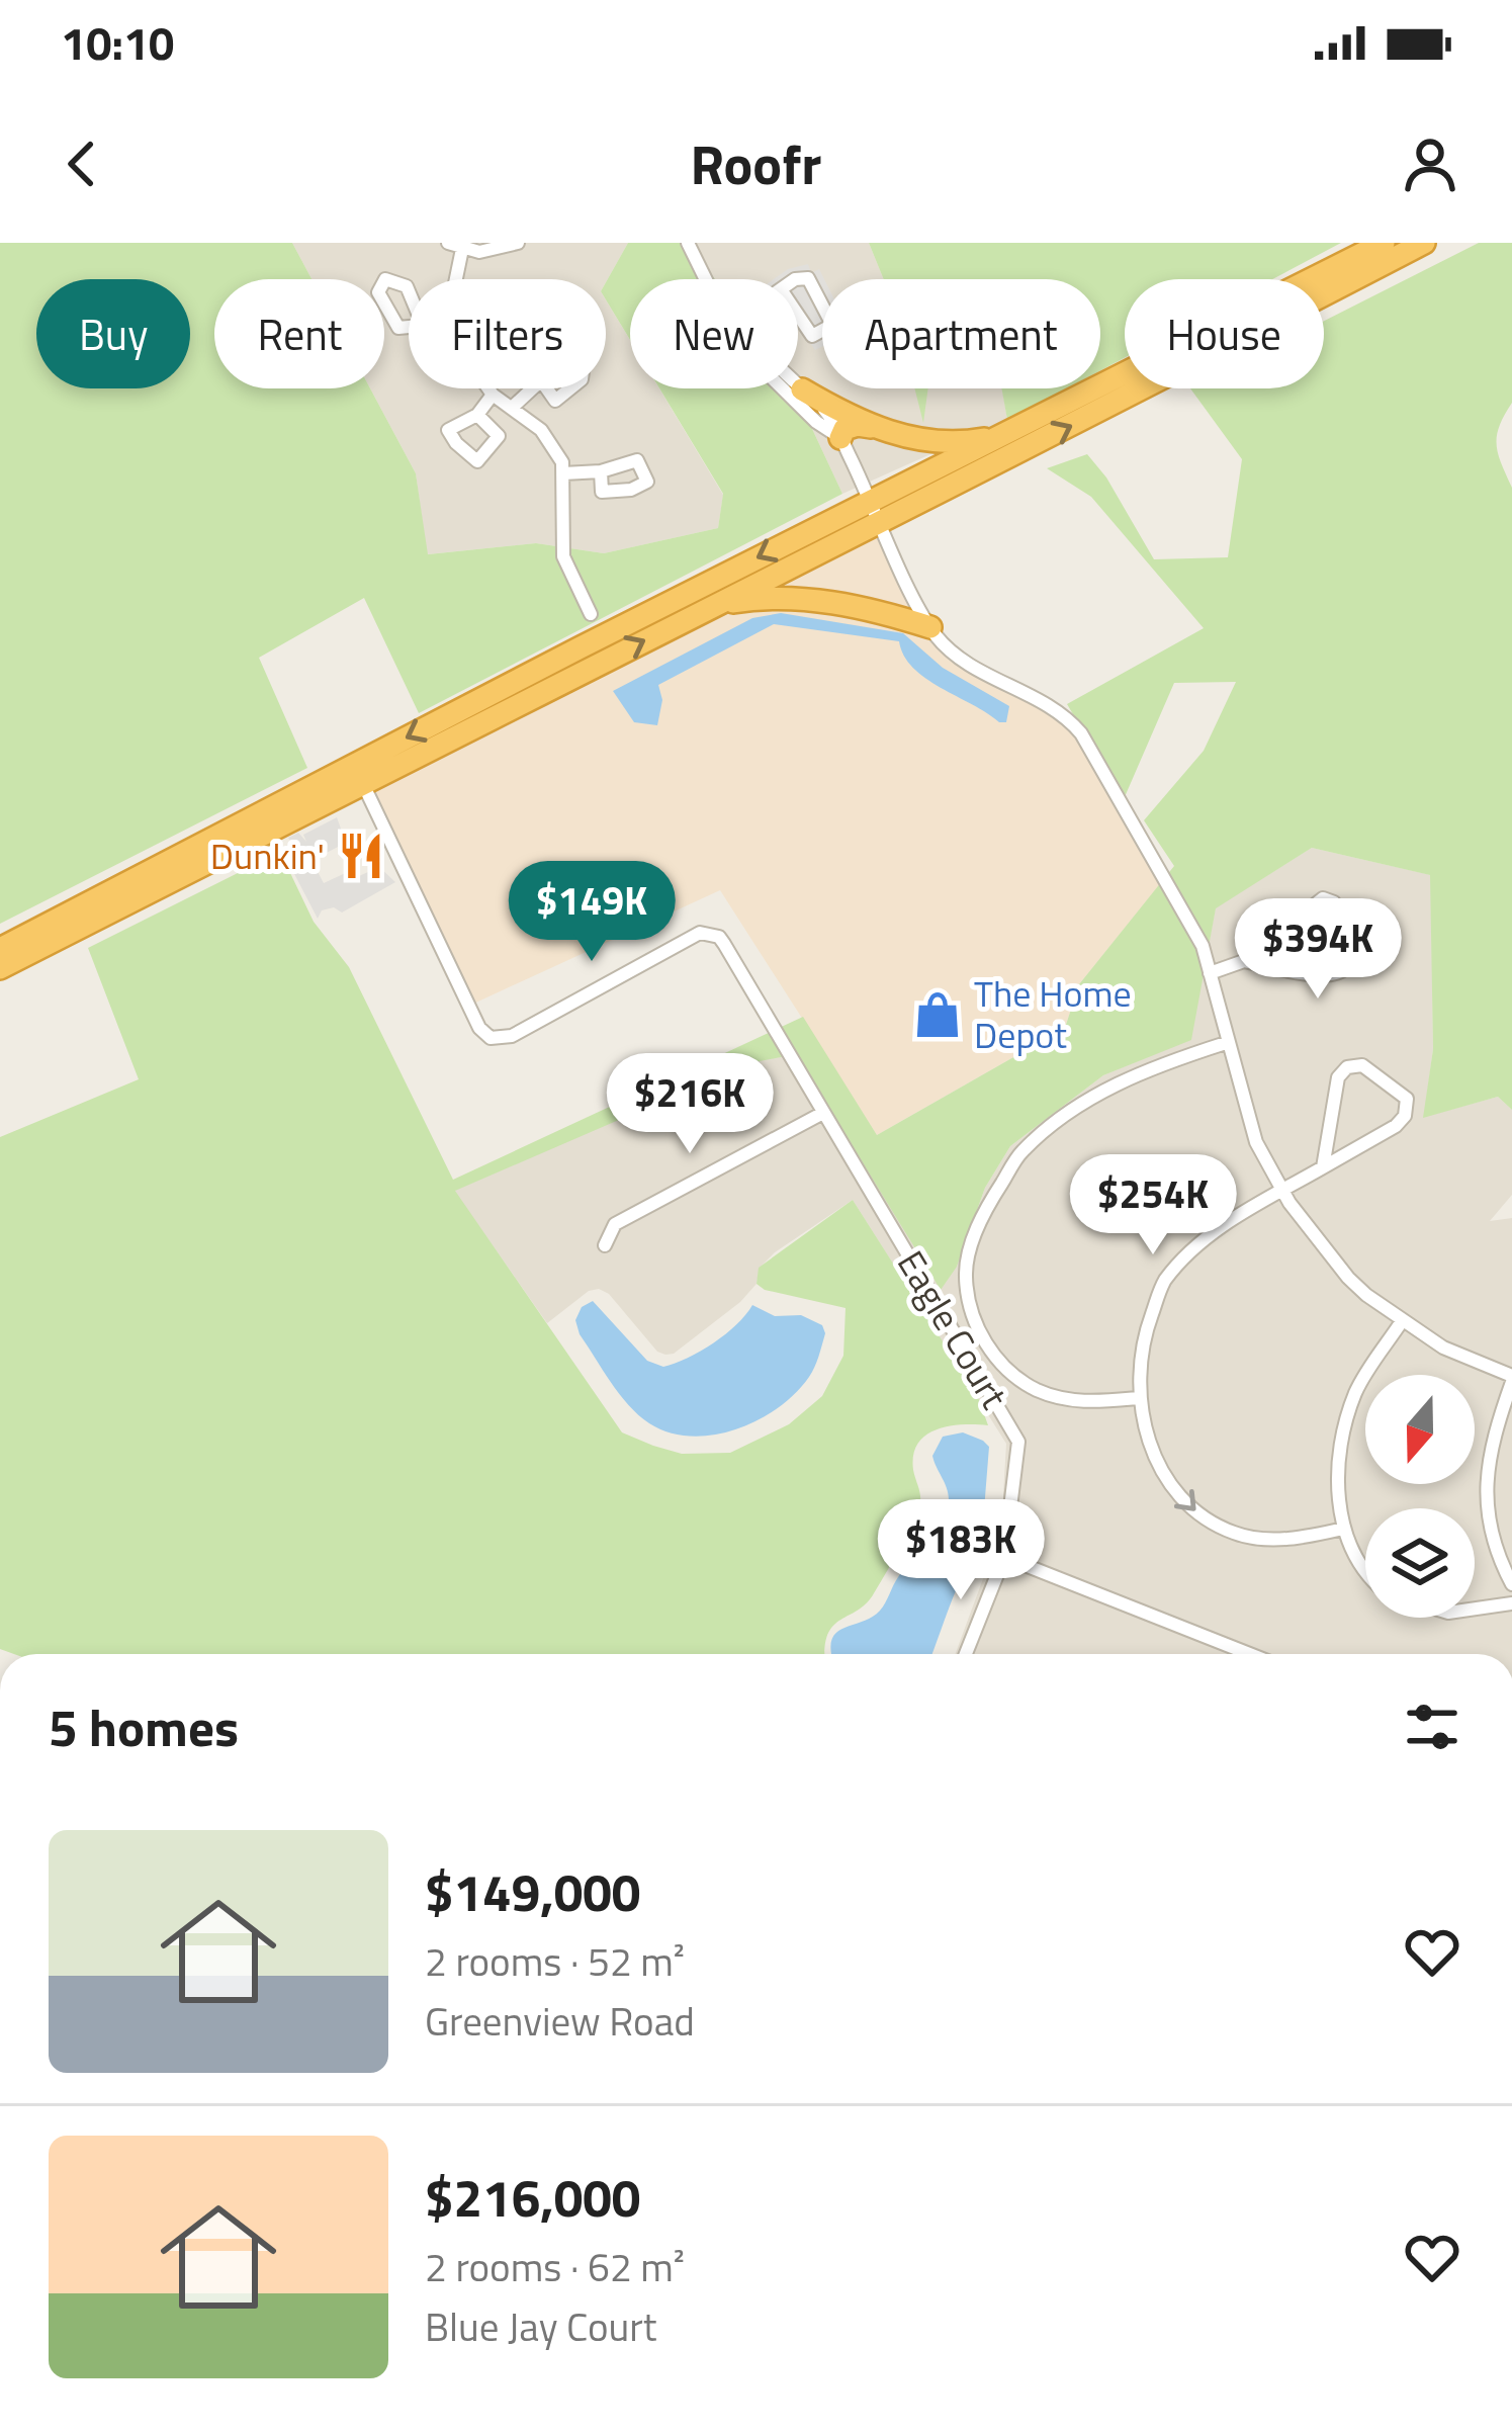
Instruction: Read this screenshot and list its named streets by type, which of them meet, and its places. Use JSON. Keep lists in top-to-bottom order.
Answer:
{
  "streets": {
    "street": ["Eagle Court"]
  },
  "places": {
    "restaurant": ["Dunkin'"],
    "shop": ["The Home Depot"]
  },
  "north": "bottom",
  "page": {
    "status": "10:10",
    "header": "Roofr",
    "chip": [
      "Buy",
      "Rent",
      "Filters",
      "New",
      "Apartment",
      "House"
    ],
    "price": [
      "$149K",
      "$394K",
      "$216K",
      "$254K",
      "$183K"
    ],
    "heading": "5 homes",
    "list": [
      {
        "name": "$149,000",
        "note": "2 rooms · 52 m² · Greenview Road"
      },
      {
        "name": "$216,000",
        "note": "2 rooms · 62 m² · Blue Jay Court"
      }
    ]
  }
}
